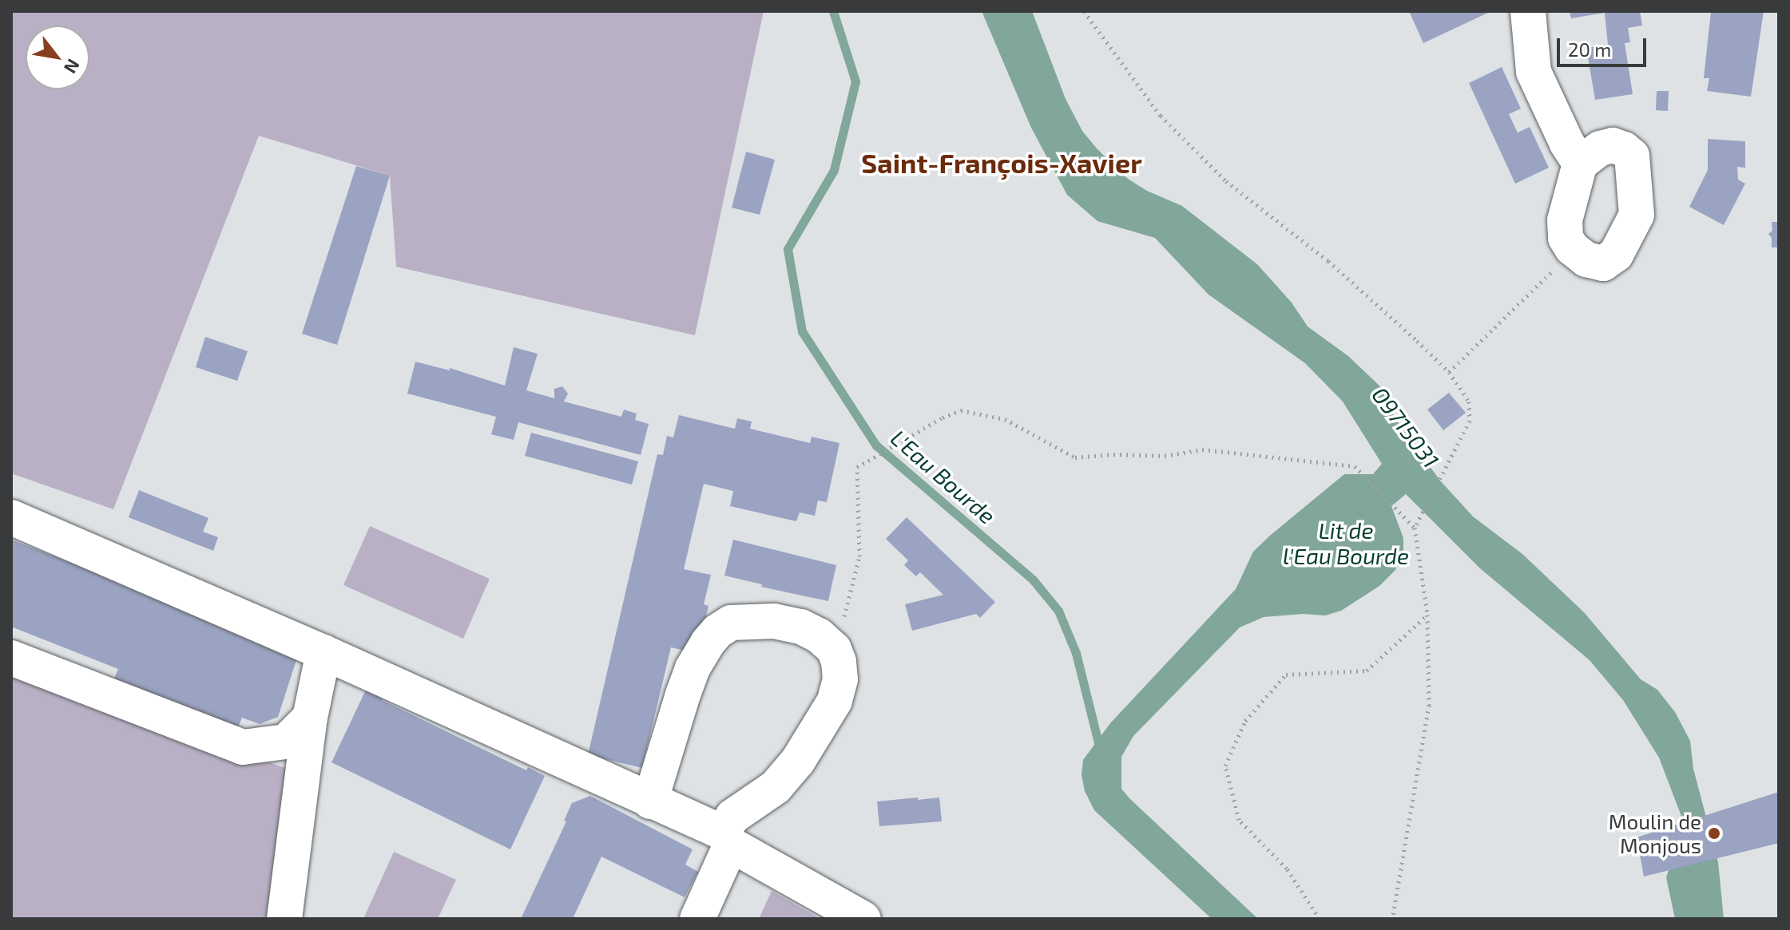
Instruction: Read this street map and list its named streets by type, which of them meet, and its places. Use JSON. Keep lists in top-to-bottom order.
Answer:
{
  "districts": ["Saint-François-Xavier"],
  "water": ["O9715031", "L'Eau Bourde", "Lit de l'Eau Bourde"],
  "places": ["Moulin de Monjous"],
  "scale_bar": "20 m",
  "north": "bottom right"
}
